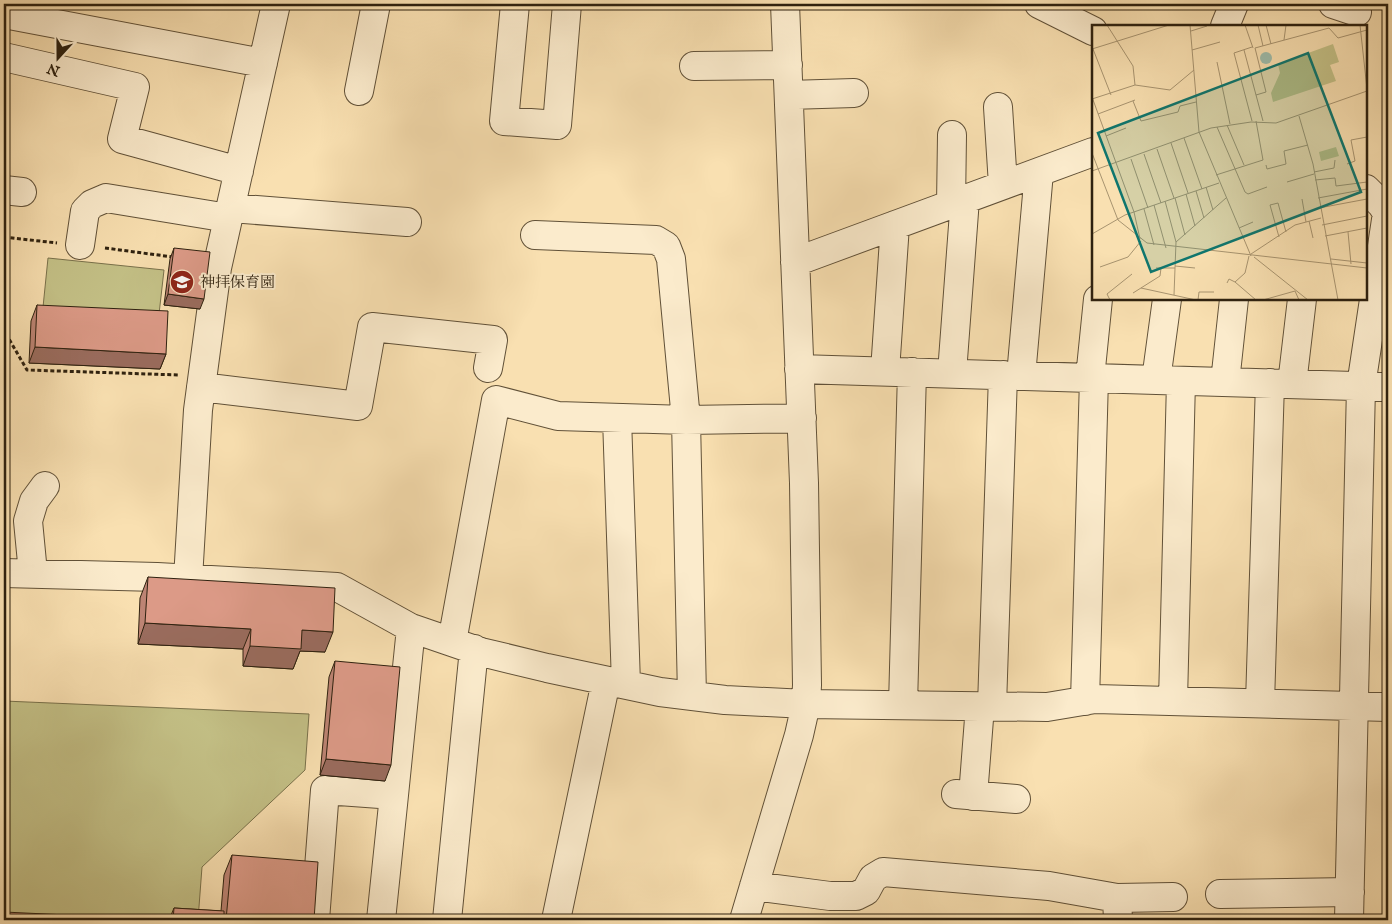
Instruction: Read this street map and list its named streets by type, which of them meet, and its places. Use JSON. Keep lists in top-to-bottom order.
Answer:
{
  "places": {
    "school or university": ["神拝保育園"]
  },
  "north": "bottom"
}
